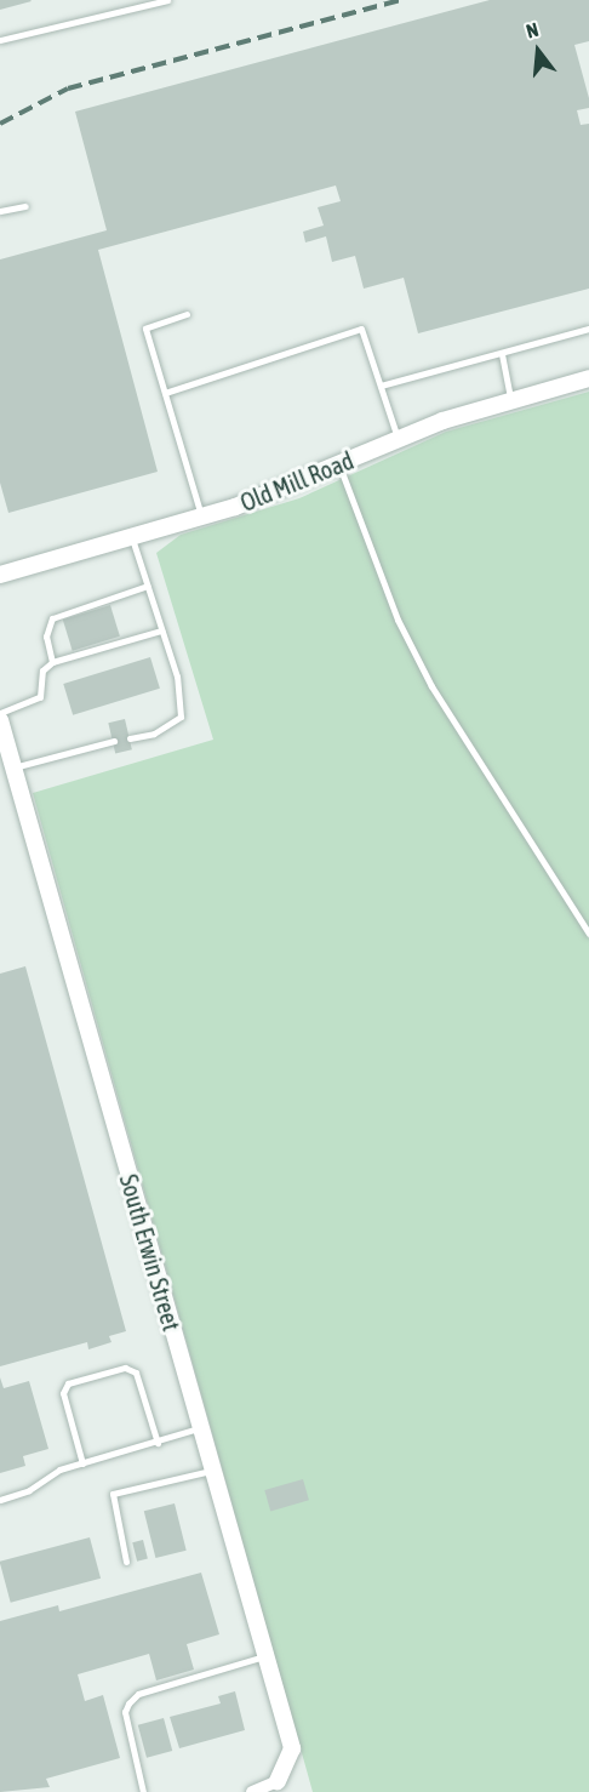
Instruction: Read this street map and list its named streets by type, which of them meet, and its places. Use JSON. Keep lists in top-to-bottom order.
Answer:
{
  "streets": {
    "street": ["Old Mill Road", "South Erwin Street"]
  },
  "north": "top"
}
